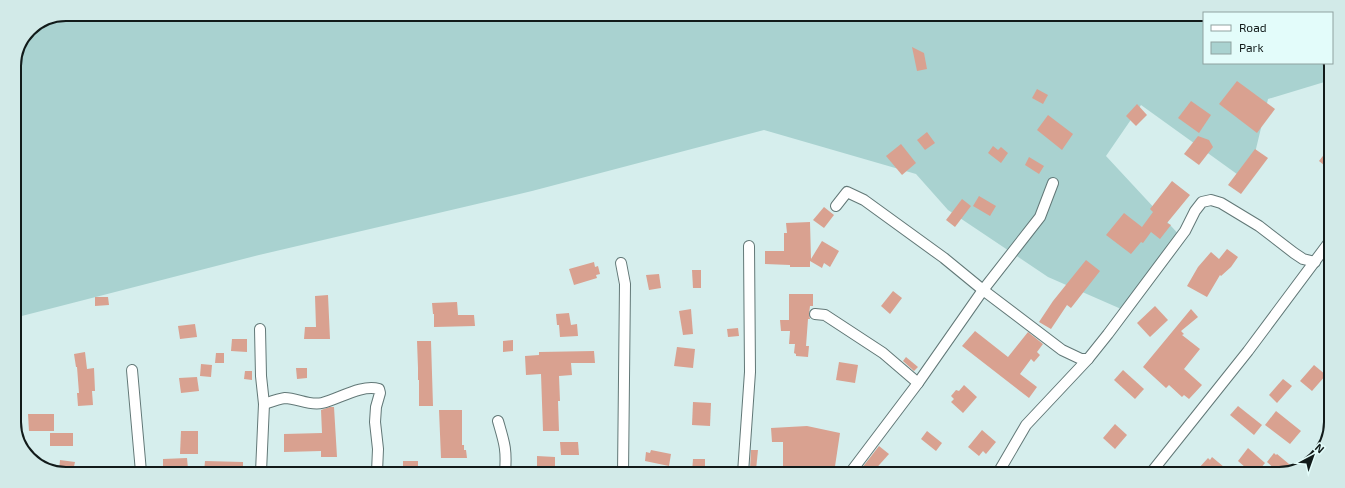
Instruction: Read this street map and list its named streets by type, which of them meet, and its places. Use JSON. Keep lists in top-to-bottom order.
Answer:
{
  "legend": ["Road", "Park"],
  "north": "top right"
}
